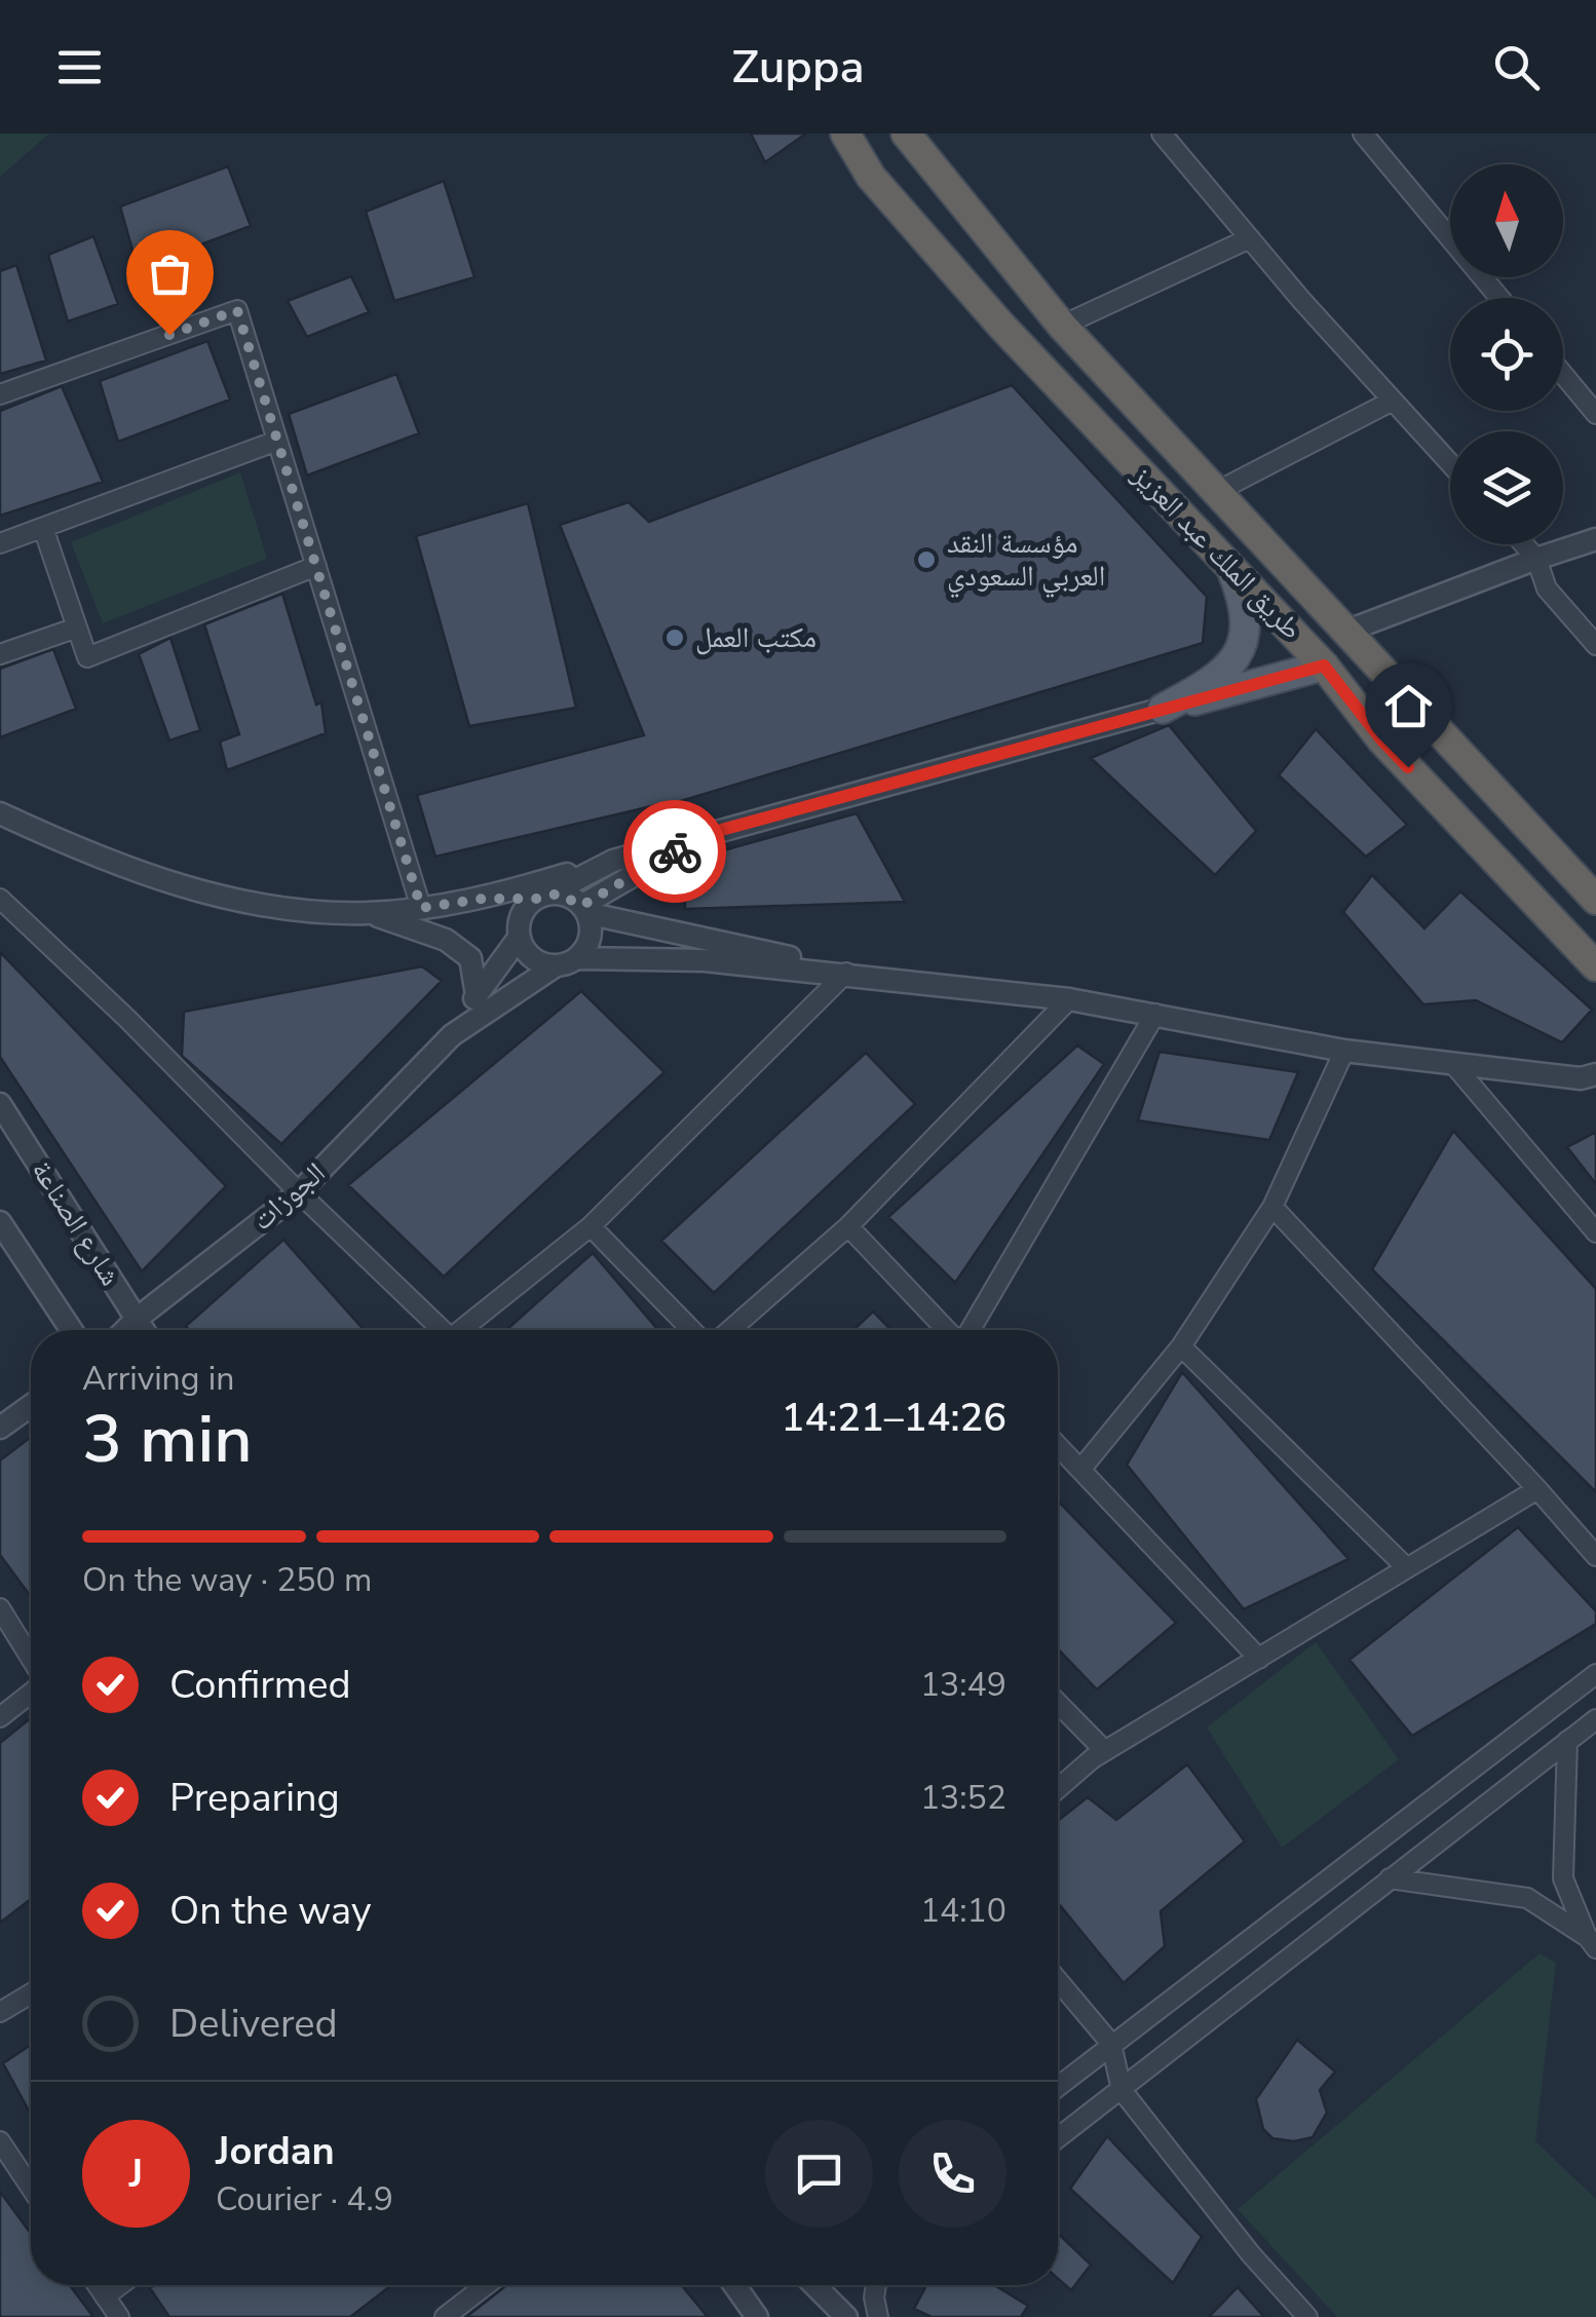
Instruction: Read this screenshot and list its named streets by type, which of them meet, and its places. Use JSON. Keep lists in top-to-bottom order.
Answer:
{
  "streets": {
    "highway": ["طريق الملك عبد العزيز"],
    "street": ["الجوزات", "شارع الصناعة"]
  },
  "crossings": [
    ["الجوزات", "شارع الصناعة"]
  ],
  "places": ["مؤسسة النقد العربي السعودي", "مكتب العمل"],
  "north": "top",
  "page": {
    "header": "Zuppa",
    "heading": ["3 min", "Arriving in", "14:21–14:26"],
    "panel": ["Jordan", "Courier · 4.9"],
    "bar": "On the way · 250 m",
    "list": [
      ["Confirmed", "13:49"],
      ["Preparing", "13:52"],
      ["On the way", "14:10"],
      "Delivered"
    ],
    "round": "J"
  }
}
